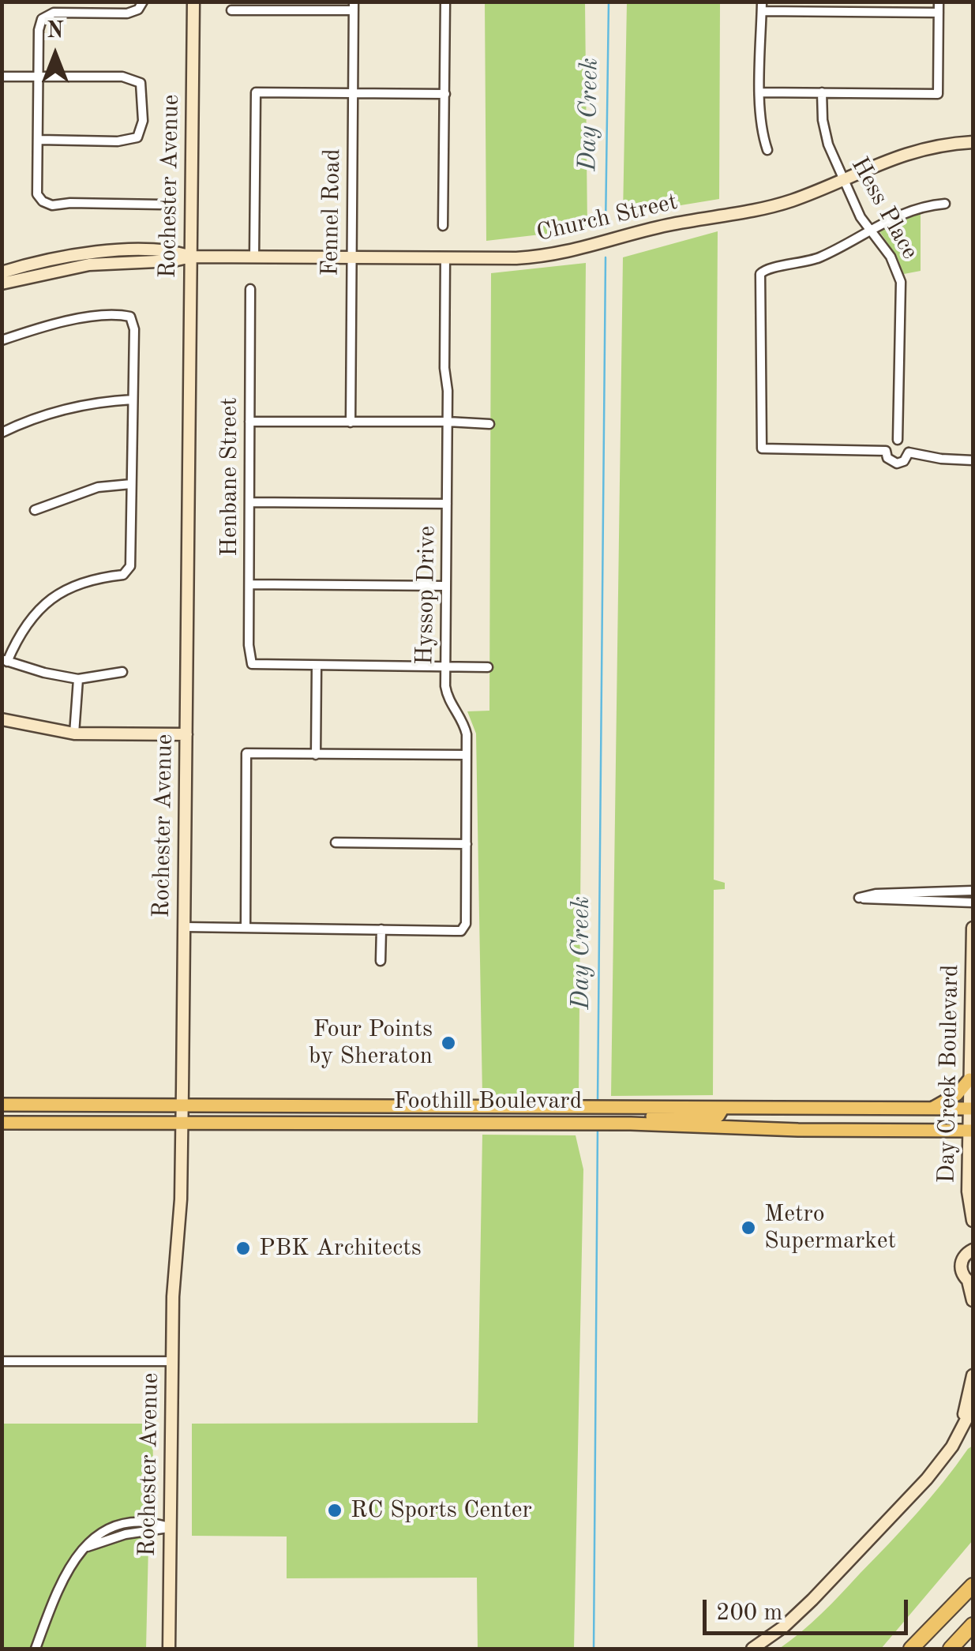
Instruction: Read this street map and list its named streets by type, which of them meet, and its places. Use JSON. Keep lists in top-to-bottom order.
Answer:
{
  "streets": {
    "main road": [
      "Rochester Avenue",
      "Church Street",
      "Day Creek Boulevard",
      "Foothill Boulevard"
    ],
    "street": [
      "Hess Place",
      "Fennel Road",
      "Henbane Street",
      "Hyssop Drive"
    ]
  },
  "crossings": [
    ["Rochester Avenue", "Church Street"],
    ["Rochester Avenue", "Foothill Boulevard"],
    ["Hess Place", "Church Street"],
    ["Fennel Road", "Church Street"],
    ["Church Street", "Hyssop Drive"],
    ["Day Creek Boulevard", "Foothill Boulevard"]
  ],
  "water": ["Day Creek"],
  "places": [
    "Four Points by Sheraton",
    "Metro Supermarket",
    "PBK Architects",
    "RC Sports Center"
  ],
  "scale_bar": "200 m",
  "north": "top"
}
